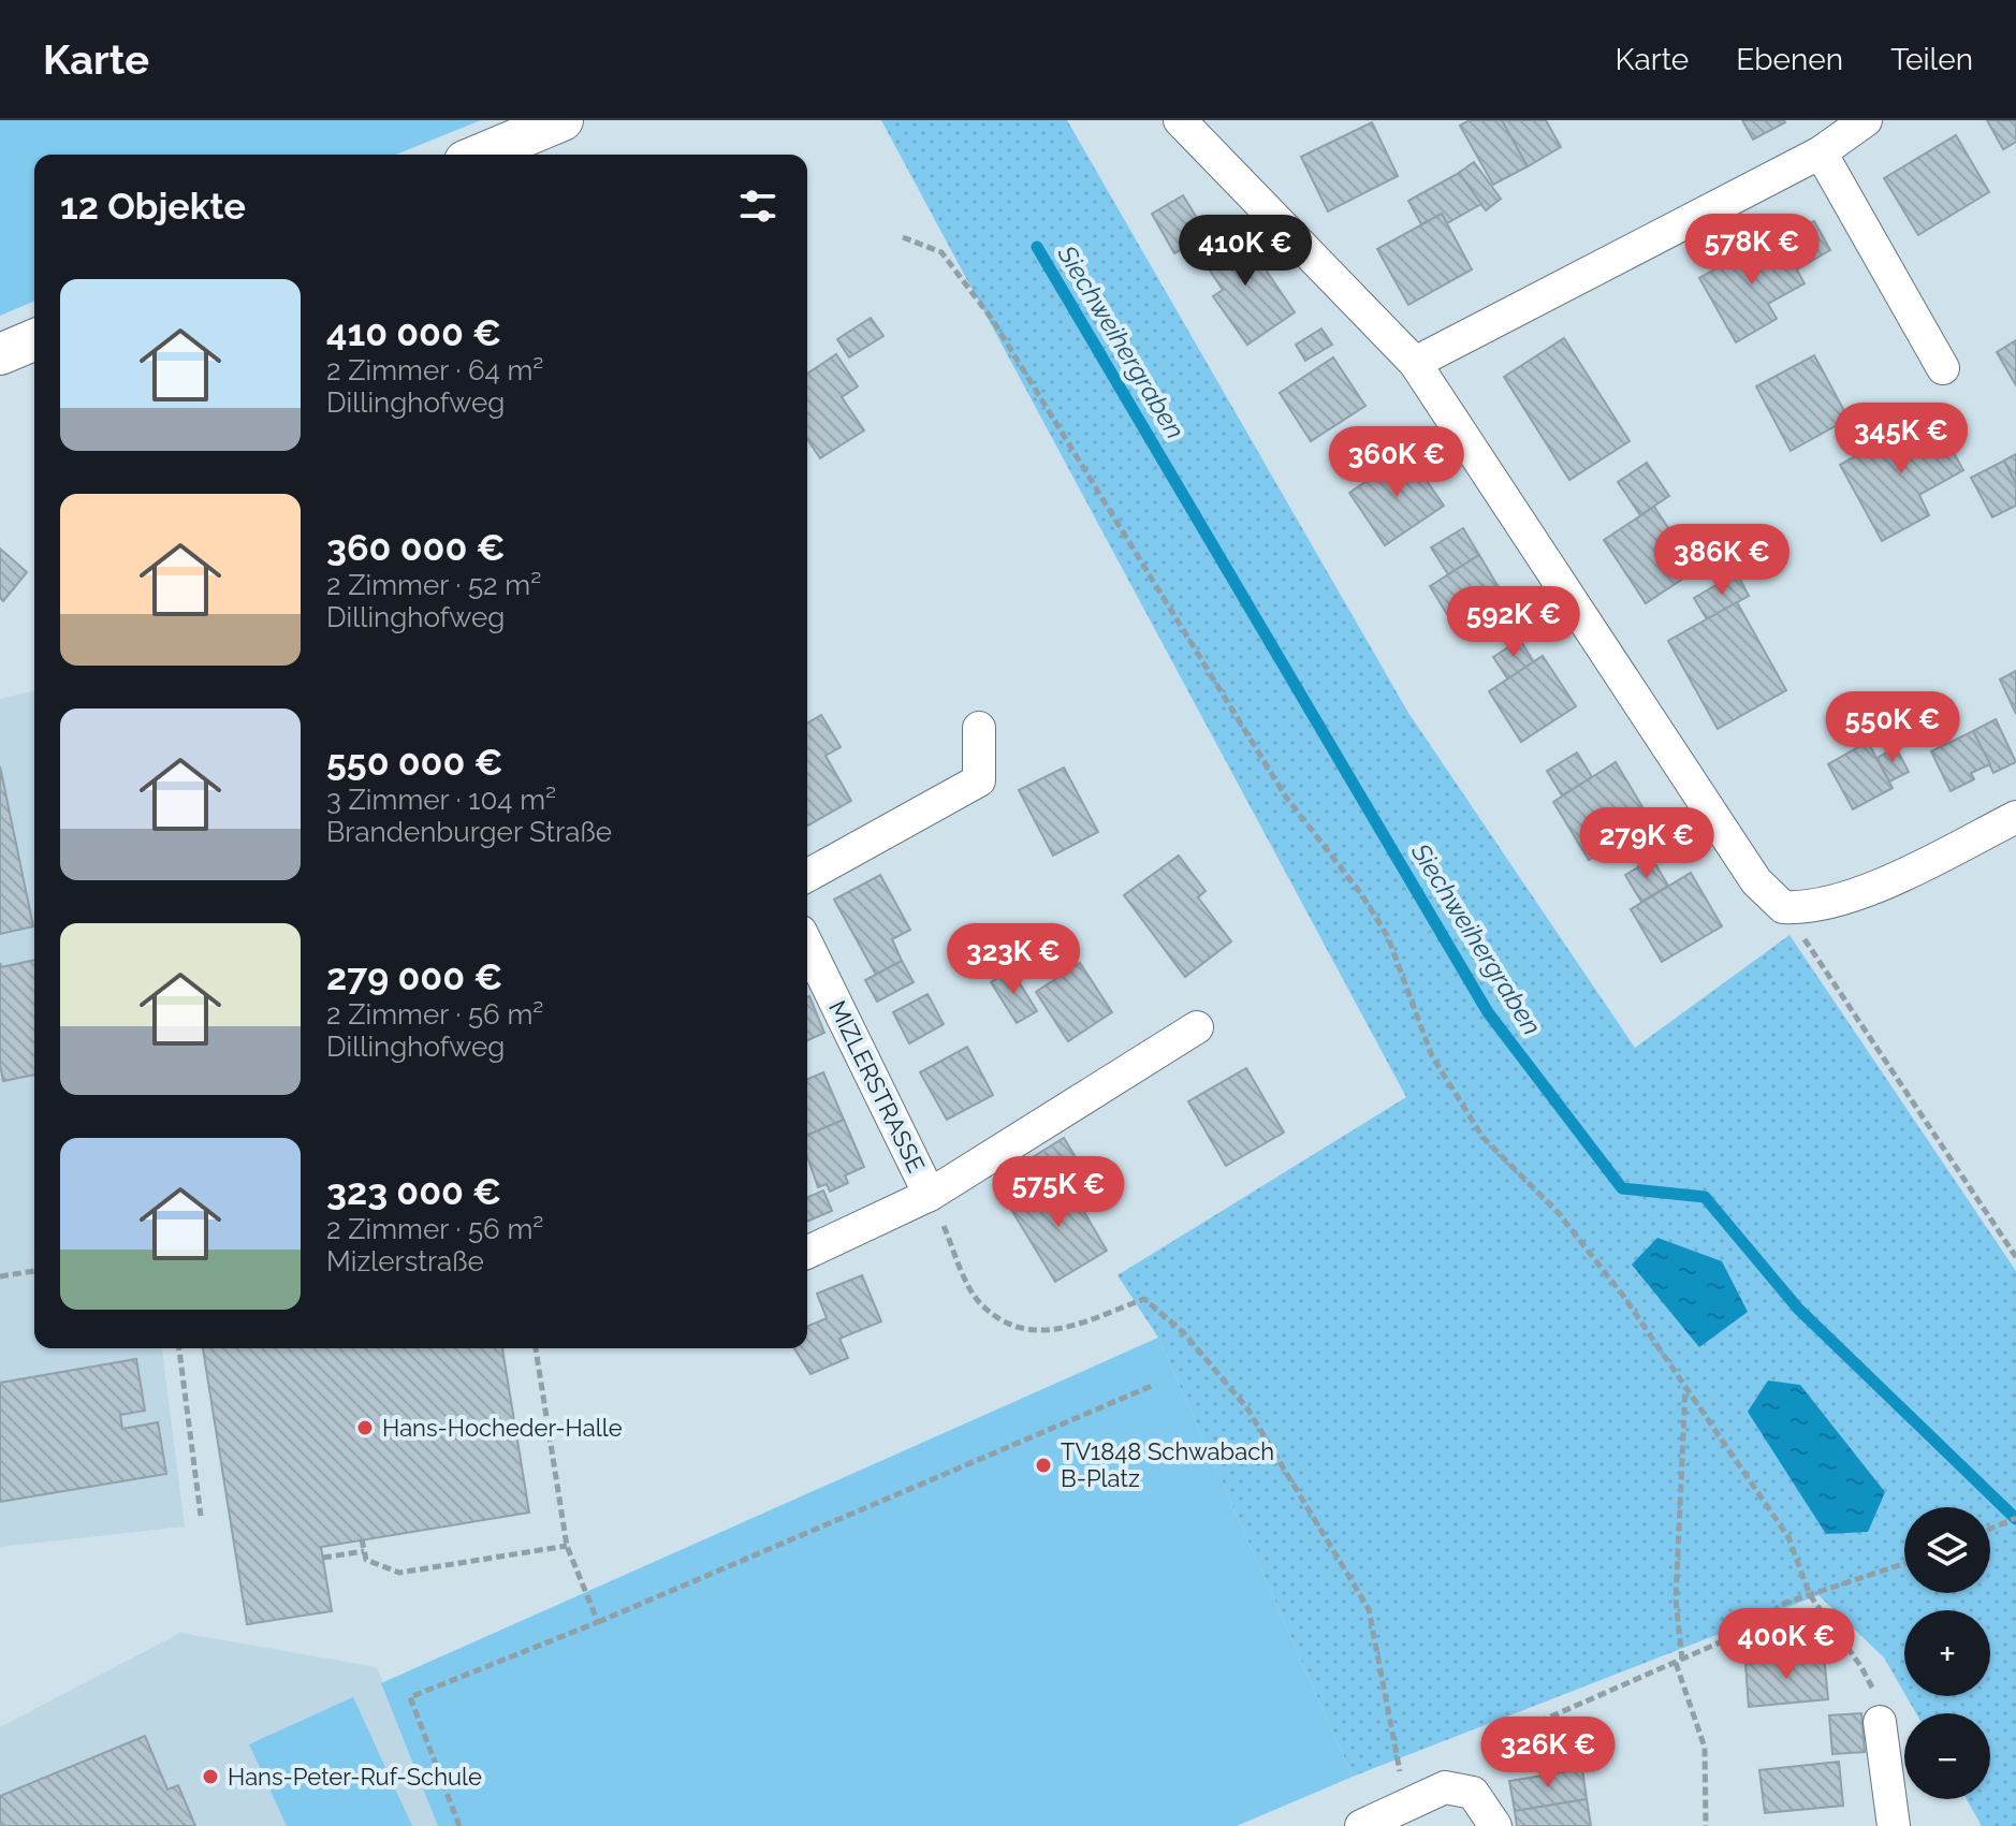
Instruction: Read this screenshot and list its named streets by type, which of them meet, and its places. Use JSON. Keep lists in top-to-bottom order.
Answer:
{
  "streets": {
    "street": ["MIZLERSTRASSE"]
  },
  "water": ["Siechweihergraben"],
  "places": ["Hans-Hocheder-Halle", "TV1848 Schwabach B-Platz", "Hans-Peter-Ruf-Schule"],
  "page": {
    "header": "Karte",
    "nav": ["Karte", "Ebenen", "Teilen"],
    "heading": "12 Objekte",
    "price": [
      "578K €",
      "410K €",
      "345K €",
      "360K €",
      "386K €",
      "592K €",
      "550K €",
      "279K €",
      "323K €",
      "575K €",
      "400K €",
      "326K €"
    ],
    "list": [
      {
        "name": "410 000 €",
        "note": "2 Zimmer · 64 m² · Dillinghofweg"
      },
      {
        "name": "360 000 €",
        "note": "2 Zimmer · 52 m² · Dillinghofweg"
      },
      {
        "name": "550 000 €",
        "note": "3 Zimmer · 104 m² · Brandenburger Straße"
      },
      {
        "name": "279 000 €",
        "note": "2 Zimmer · 56 m² · Dillinghofweg"
      },
      {
        "name": "323 000 €",
        "note": "2 Zimmer · 56 m² · Mizlerstraße"
      }
    ],
    "map_buttons": ["+", "−"]
  }
}
